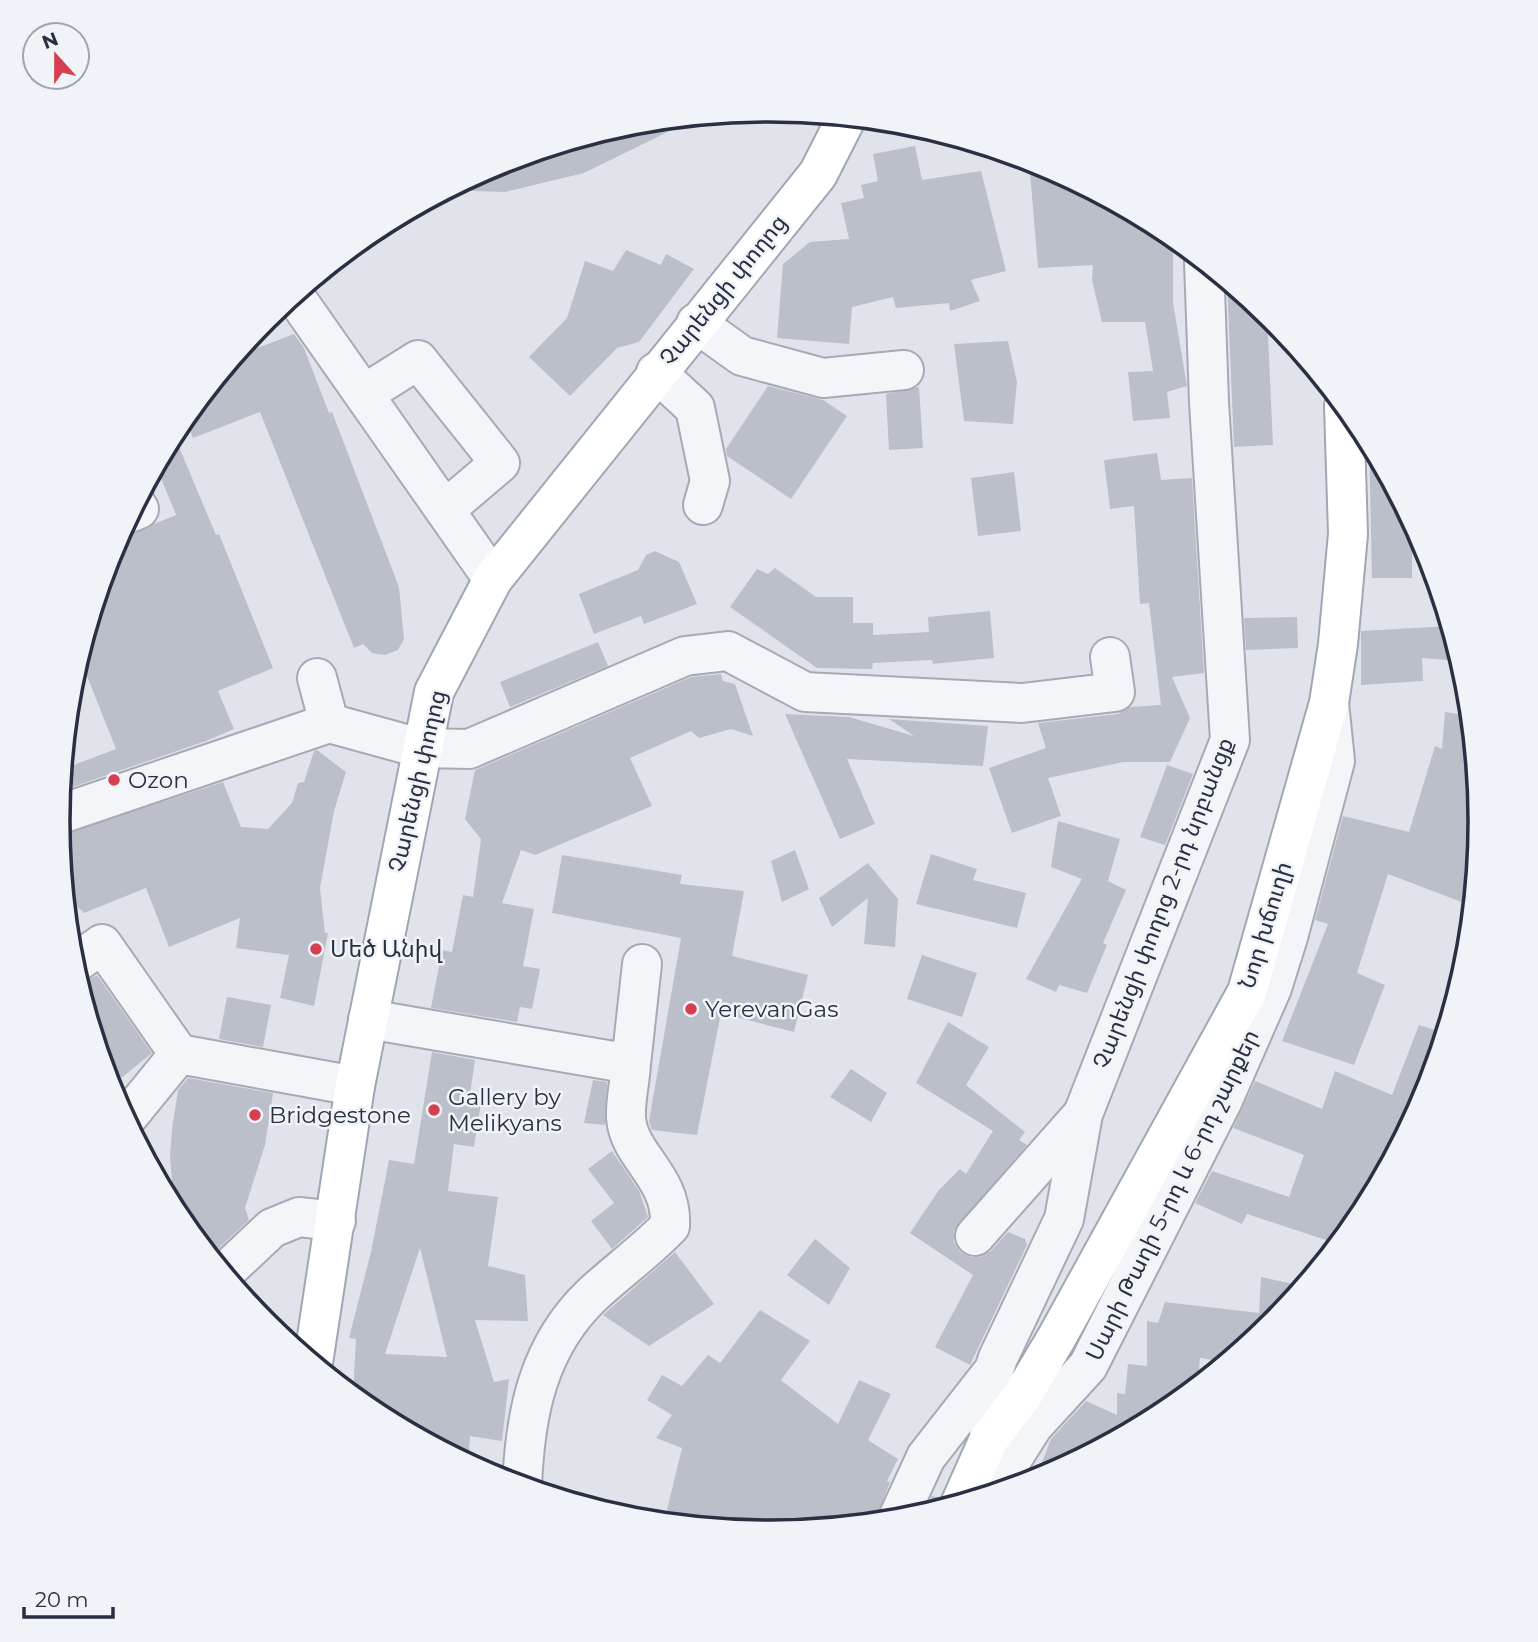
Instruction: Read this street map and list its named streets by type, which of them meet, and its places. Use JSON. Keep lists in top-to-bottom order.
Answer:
{
  "streets": {
    "main road": ["Չարենցի փողոց", "Նոր խճուղի"],
    "street": ["Չարենցի փողոց 2-րդ նրբանցք", "Սարի Թաղի 5-րդ և 6-րդ շարքեր"]
  },
  "crossings": [
    ["Չարենցի փողոց 2-րդ նրբանցք", "Նոր խճուղի"],
    ["Չարենցի փողոց 2-րդ նրբանցք", "Սարի Թաղի 5-րդ և 6-րդ շարքեր"],
    ["Նոր խճուղի", "Սարի Թաղի 5-րդ և 6-րդ շարքեր"]
  ],
  "places": [
    "Ozon",
    "Մեծ Անիվ",
    "YerevanGas",
    "Gallery by Melikyans",
    "Bridgestone"
  ],
  "scale_bar": "20 m",
  "north": "top"
}
